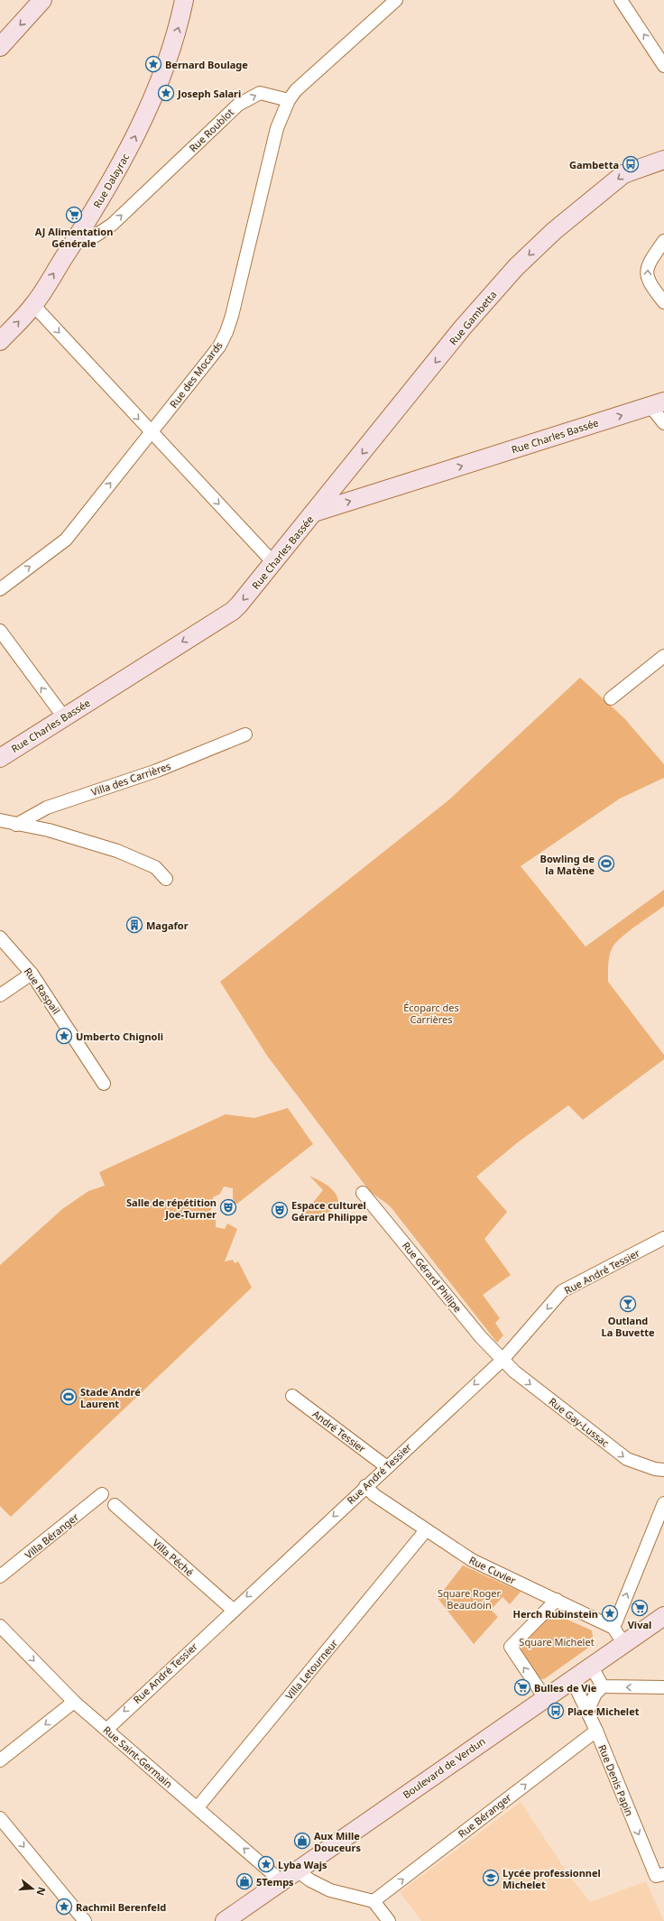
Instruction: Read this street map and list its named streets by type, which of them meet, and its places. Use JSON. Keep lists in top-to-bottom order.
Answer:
{
  "streets": {
    "street": [
      "Rue Roublot",
      "Rue Dalayrac",
      "Rue Gambetta",
      "Rue des Mocards",
      "Rue Charles Bassée",
      "Villa des Carrières",
      "Rue Raspail",
      "Rue André Tessier",
      "Rue Gérard Philipe",
      "Rue Gay-Lussac",
      "André Tessier",
      "Villa Béranger",
      "Villa Péché",
      "Rue Cuvier",
      "Villa Letourneur",
      "Rue Saint-Germain",
      "Boulevard de Verdun",
      "Rue Denis Papin",
      "Rue Béranger"
    ]
  },
  "crossings": [
    ["Rue Roublot", "Rue Dalayrac"],
    ["Rue Roublot", "Rue des Mocards"],
    ["Rue Gambetta", "Rue Charles Bassée"],
    ["Rue André Tessier", "Rue Gérard Philipe"],
    ["Rue André Tessier", "Rue Gay-Lussac"],
    ["Rue André Tessier", "André Tessier"],
    ["Rue André Tessier", "Villa Péché"],
    ["Rue André Tessier", "Rue Cuvier"],
    ["Rue André Tessier", "Rue Saint-Germain"],
    ["Rue Gérard Philipe", "Rue Gay-Lussac"],
    ["Rue Cuvier", "Villa Letourneur"],
    ["Villa Letourneur", "Rue Saint-Germain"],
    ["Rue Saint-Germain", "Boulevard de Verdun"],
    ["Boulevard de Verdun", "Rue Denis Papin"],
    ["Rue Denis Papin", "Rue Béranger"]
  ],
  "one_way": [
    "Rue Roublot",
    "Rue Gambetta",
    "Rue des Mocards",
    "Rue André Tessier",
    "Rue Gay-Lussac",
    "Rue Denis Papin",
    "Rue Béranger"
  ],
  "parks": ["Écoparc des Carrières", "Square Roger Beaudoin", "Square Michelet"],
  "places": {
    "place": [
      "Bernard Boulage",
      "Joseph Salari",
      "Umberto Chignoli",
      "Herch Rubinstein",
      "Lyba Wajs",
      "Rachmil Berenfeld"
    ],
    "bus stop": ["Gambetta", "Place Michelet"],
    "supermarket": ["AJ Alimentation Générale", "Vival", "Bulles de Vie"],
    "sports": ["Bowling de la Matène", "Stade André Laurent"],
    "building": ["Magafor"],
    "theatre": ["Salle de répétition Joe-Turner", "Espace culturel Gérard Philippe"],
    "bar": ["Outland La Buvette"],
    "shop": ["Aux Mille Douceurs", "5Temps"],
    "school or university": ["Lycée professionnel Michelet"]
  },
  "north": "right"
}
